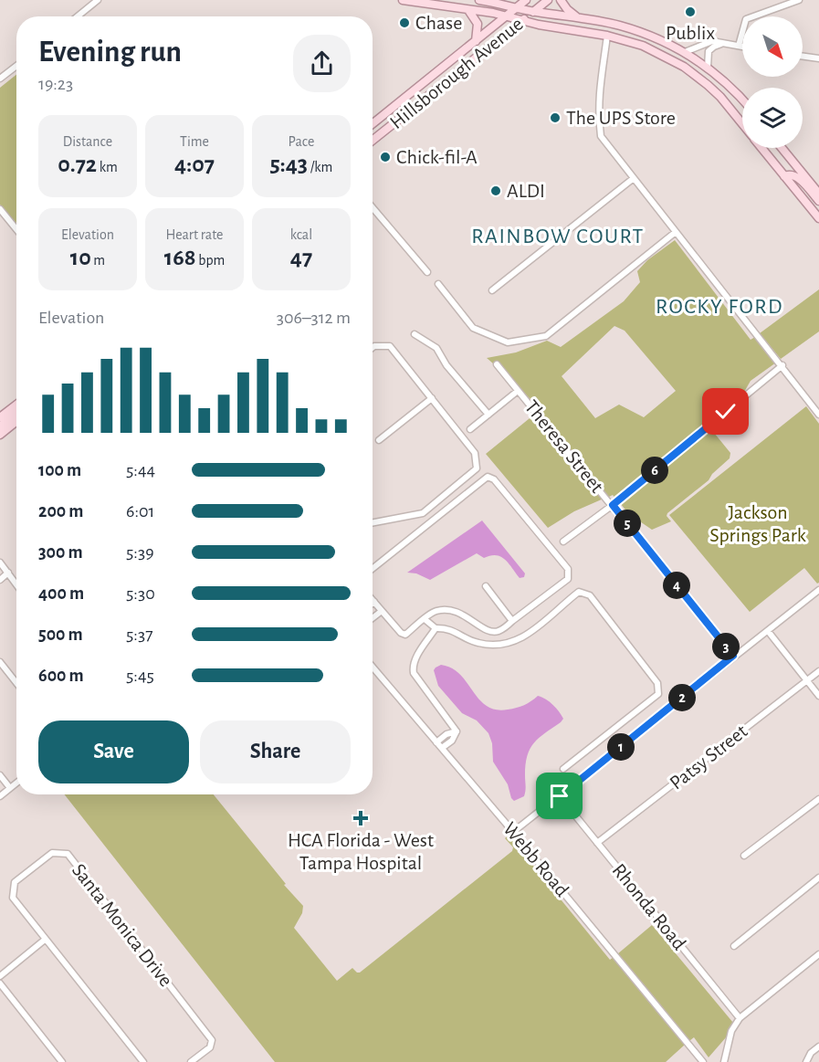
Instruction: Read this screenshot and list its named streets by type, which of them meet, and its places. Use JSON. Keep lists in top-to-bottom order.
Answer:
{
  "streets": {
    "main road": ["Hillsborough Avenue"],
    "street": [
      "Theresa Street",
      "Patsy Street",
      "Webb Road",
      "Rhonda Road",
      "Santa Monica Drive"
    ]
  },
  "crossings": [
    ["Patsy Street", "Rhonda Road"]
  ],
  "districts": ["RAINBOW COURT", "ROCKY FORD"],
  "parks": ["Jackson Springs Park"],
  "places": {
    "other": [
      "Publix",
      "Chase",
      "The UPS Store",
      "Chick-fil-A",
      "ALDI"
    ],
    "health": ["HCA Florida - West Tampa Hospital"]
  },
  "north": "bottom right",
  "page": {
    "heading": ["Evening run", "19:23"],
    "stats": [
      ["Distance", "0.72 km"],
      ["Time", "4:07"],
      ["Pace", "5:43 /km"],
      ["Elevation", "10 m"],
      ["Heart rate", "168 bpm"],
      ["kcal", "47"]
    ],
    "chart": ["Elevation", "306–312 m"],
    "list": [
      {
        "name": "100 m",
        "note": "5:44"
      },
      {
        "name": "200 m",
        "note": "6:01"
      },
      {
        "name": "300 m",
        "note": "5:39"
      },
      {
        "name": "400 m",
        "note": "5:30"
      },
      {
        "name": "500 m",
        "note": "5:37"
      },
      {
        "name": "600 m",
        "note": "5:45"
      }
    ],
    "pins": [
      "6",
      "5",
      "4",
      "3",
      "2",
      "1"
    ],
    "buttons": ["Save", "Share"]
  }
}
